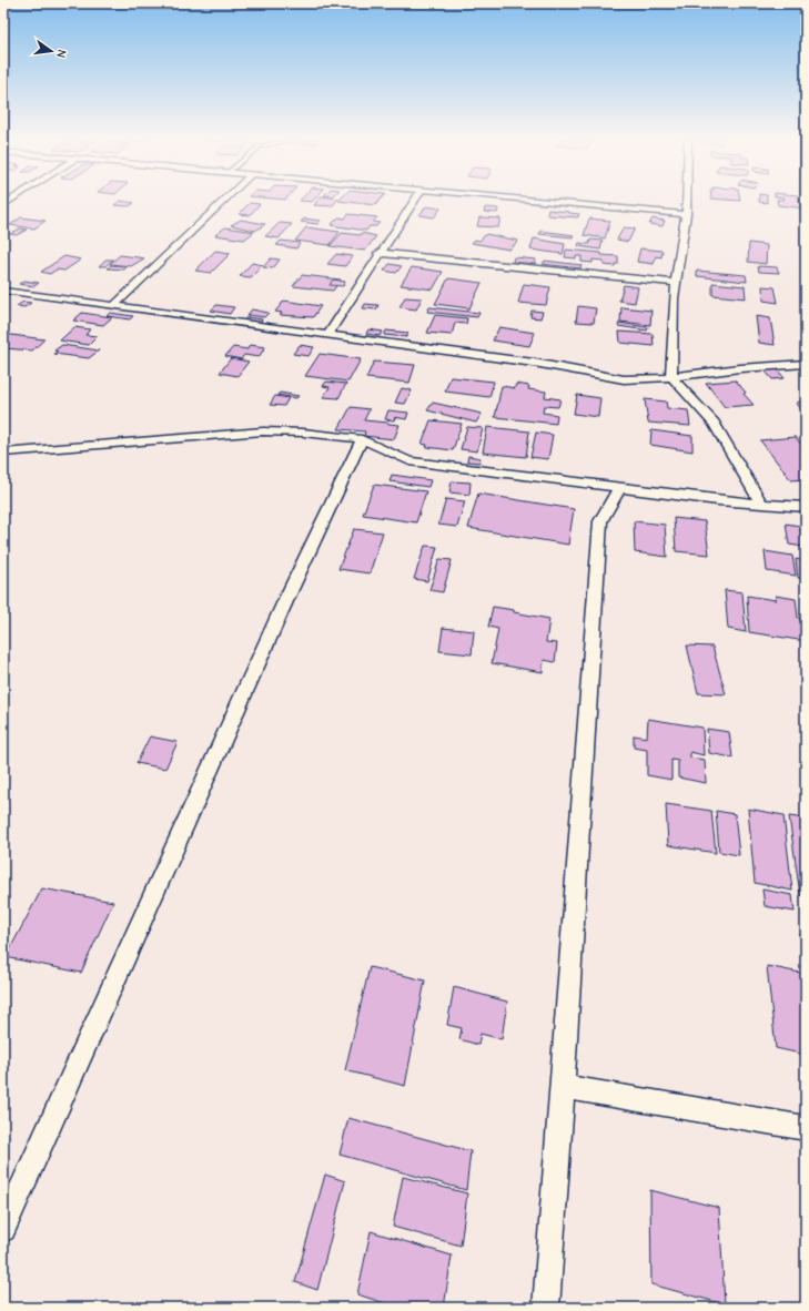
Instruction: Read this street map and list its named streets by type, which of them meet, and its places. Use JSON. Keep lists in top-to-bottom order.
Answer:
{
  "north": "right"
}
